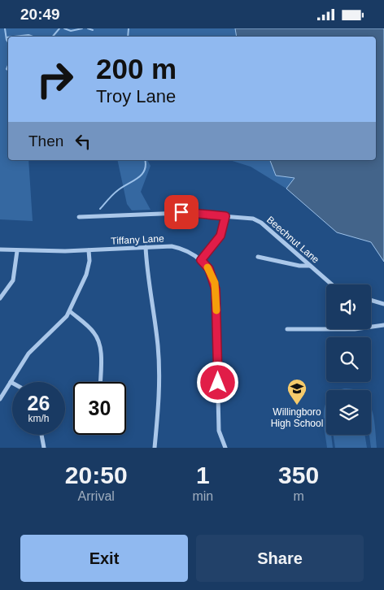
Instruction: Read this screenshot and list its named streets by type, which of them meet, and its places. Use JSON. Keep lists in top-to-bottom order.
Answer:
{
  "streets": {
    "street": ["Tiffany Lane", "Beechnut Lane"]
  },
  "places": {
    "school or university": ["Willingboro High School"]
  },
  "page": {
    "status": "20:49",
    "turn": ["200 m", "Troy Lane"],
    "then": "Then",
    "speed": "26 km/h",
    "limit": "30",
    "eta": [
      "20:50",
      "Arrival",
      "1",
      "min",
      "350",
      "m"
    ],
    "buttons": ["Exit", "Share"]
  }
}
